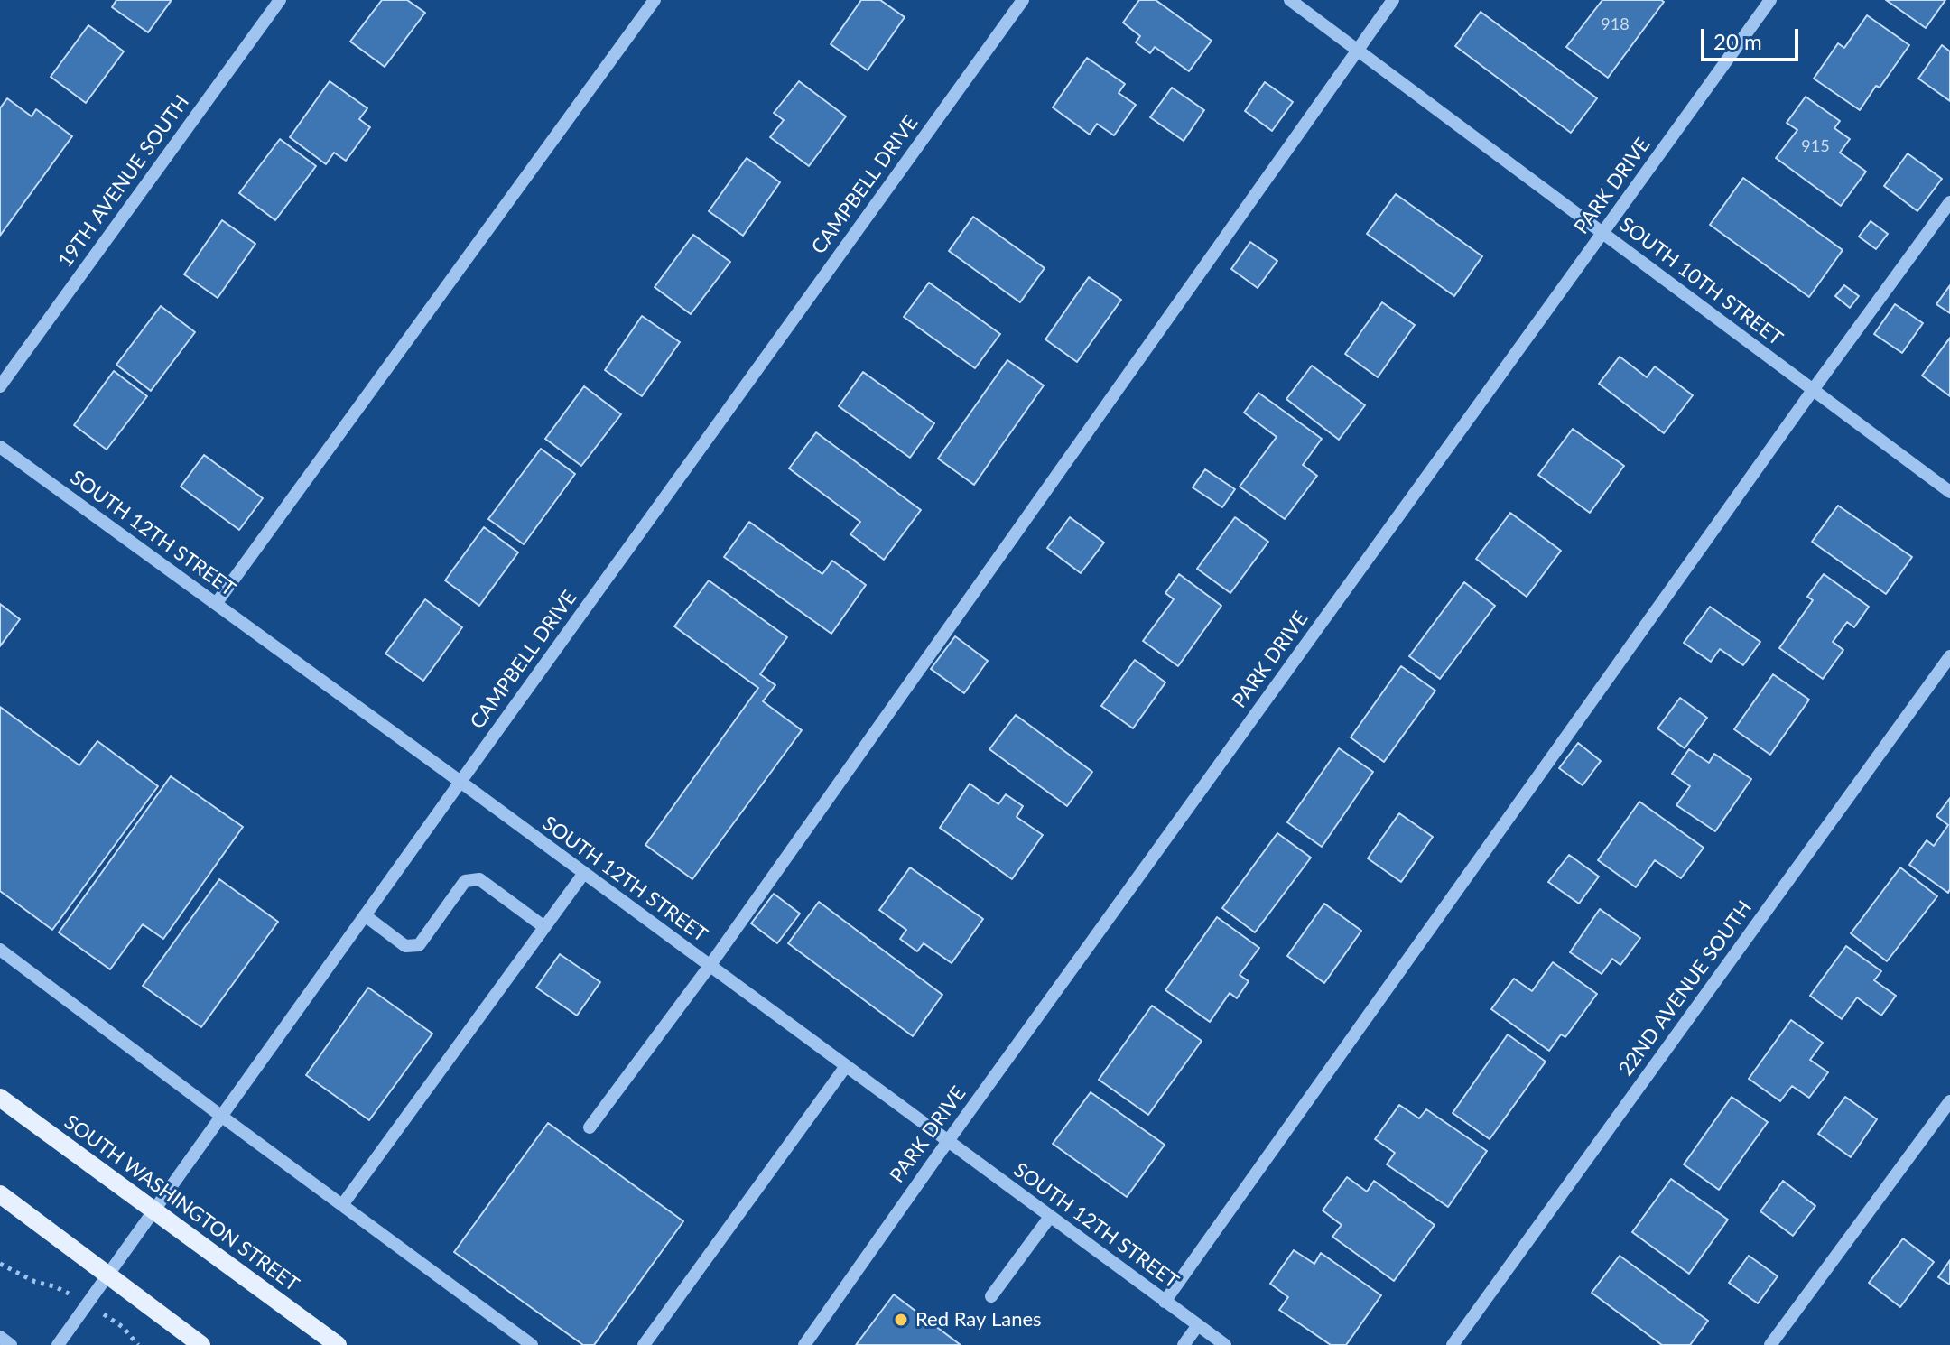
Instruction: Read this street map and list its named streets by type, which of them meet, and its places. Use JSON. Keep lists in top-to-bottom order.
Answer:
{
  "streets": {
    "main road": ["SOUTH WASHINGTON STREET"],
    "street": [
      "19TH AVENUE SOUTH",
      "CAMPBELL DRIVE",
      "PARK DRIVE",
      "SOUTH 10TH STREET",
      "SOUTH 12TH STREET",
      "22ND AVENUE SOUTH"
    ]
  },
  "crossings": [
    ["CAMPBELL DRIVE", "SOUTH 12TH STREET"],
    ["CAMPBELL DRIVE", "SOUTH WASHINGTON STREET"],
    ["PARK DRIVE", "SOUTH 10TH STREET"],
    ["PARK DRIVE", "SOUTH 12TH STREET"]
  ],
  "places": ["Red Ray Lanes"],
  "house_numbers": ["918", "915"],
  "scale_bar": "20 m"
}
